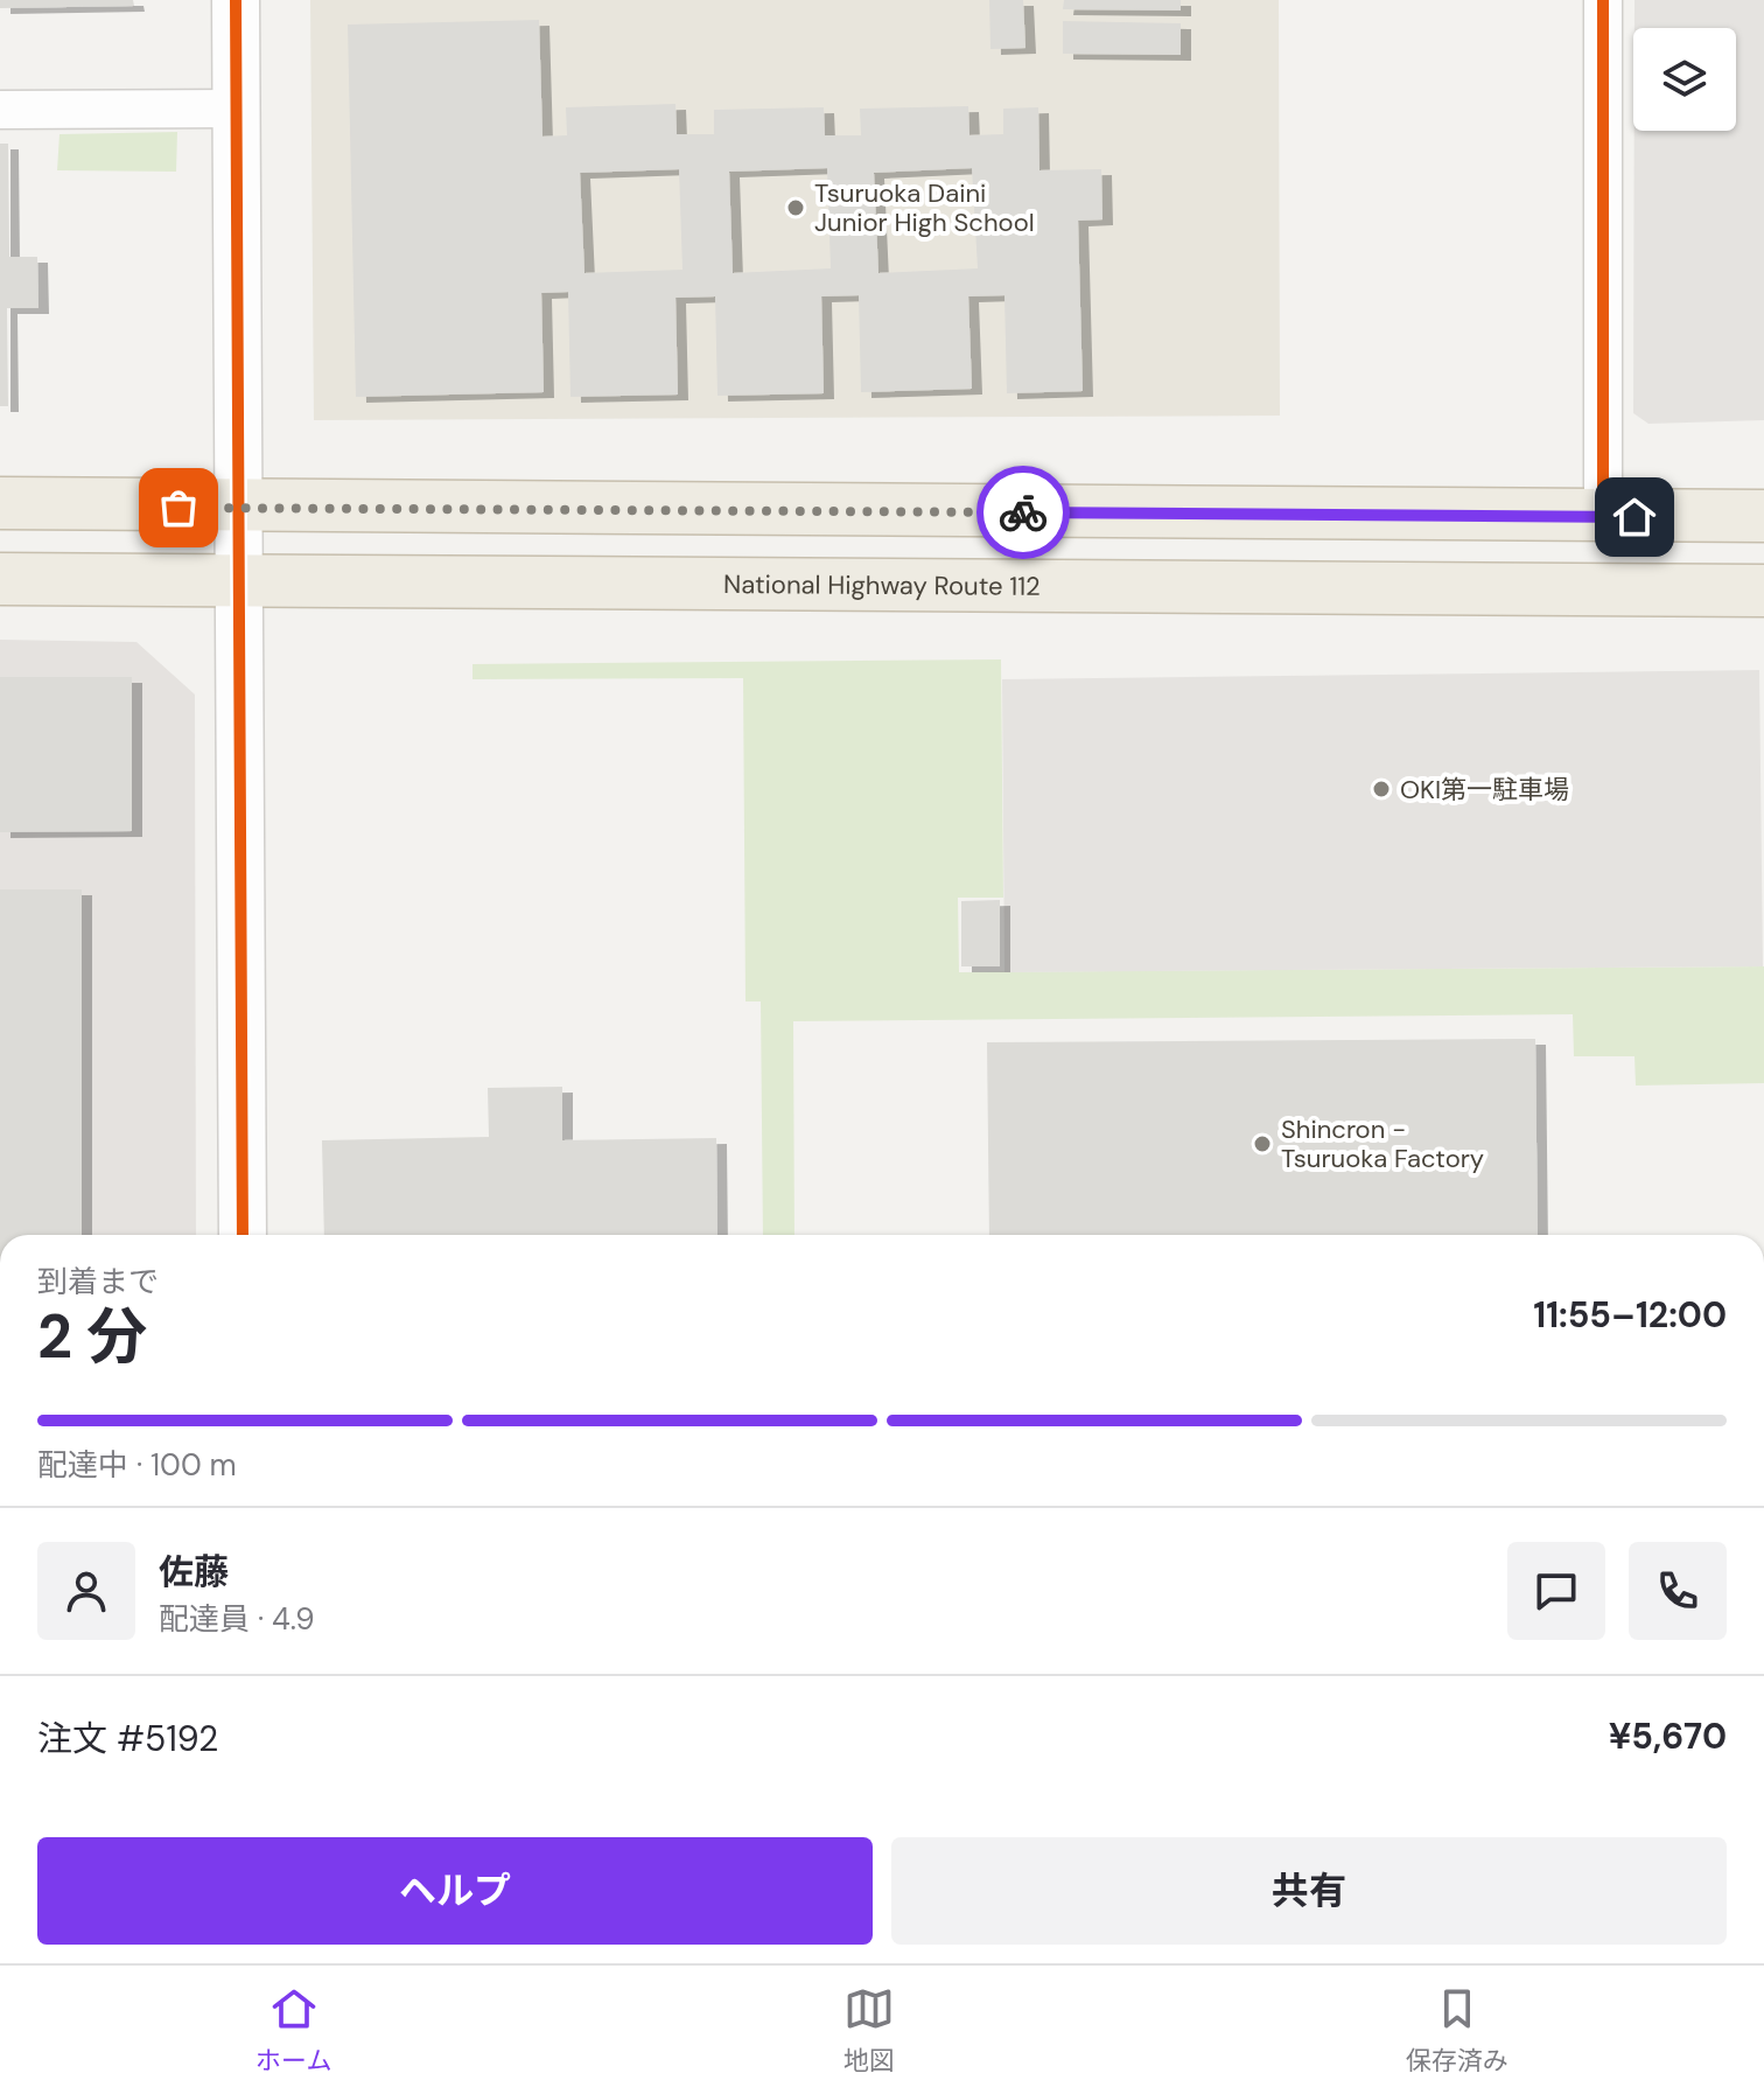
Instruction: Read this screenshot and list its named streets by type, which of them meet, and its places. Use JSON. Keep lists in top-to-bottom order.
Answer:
{
  "streets": {
    "highway": ["National Highway Route 112"]
  },
  "places": ["Tsuruoka Daini Junior High School", "OKI第一駐車場", "Shincron - Tsuruoka Factory"],
  "page": {
    "heading": ["2 分", "到着まで", "11:55–12:00"],
    "panel": [
      "佐藤",
      "配達員 · 4.9",
      "注文 #5192",
      "¥5,670"
    ],
    "bar": "配達中 · 100 m",
    "buttons": ["ヘルプ", "共有"],
    "tabs": ["ホーム", "地図", "保存済み"]
  }
}
